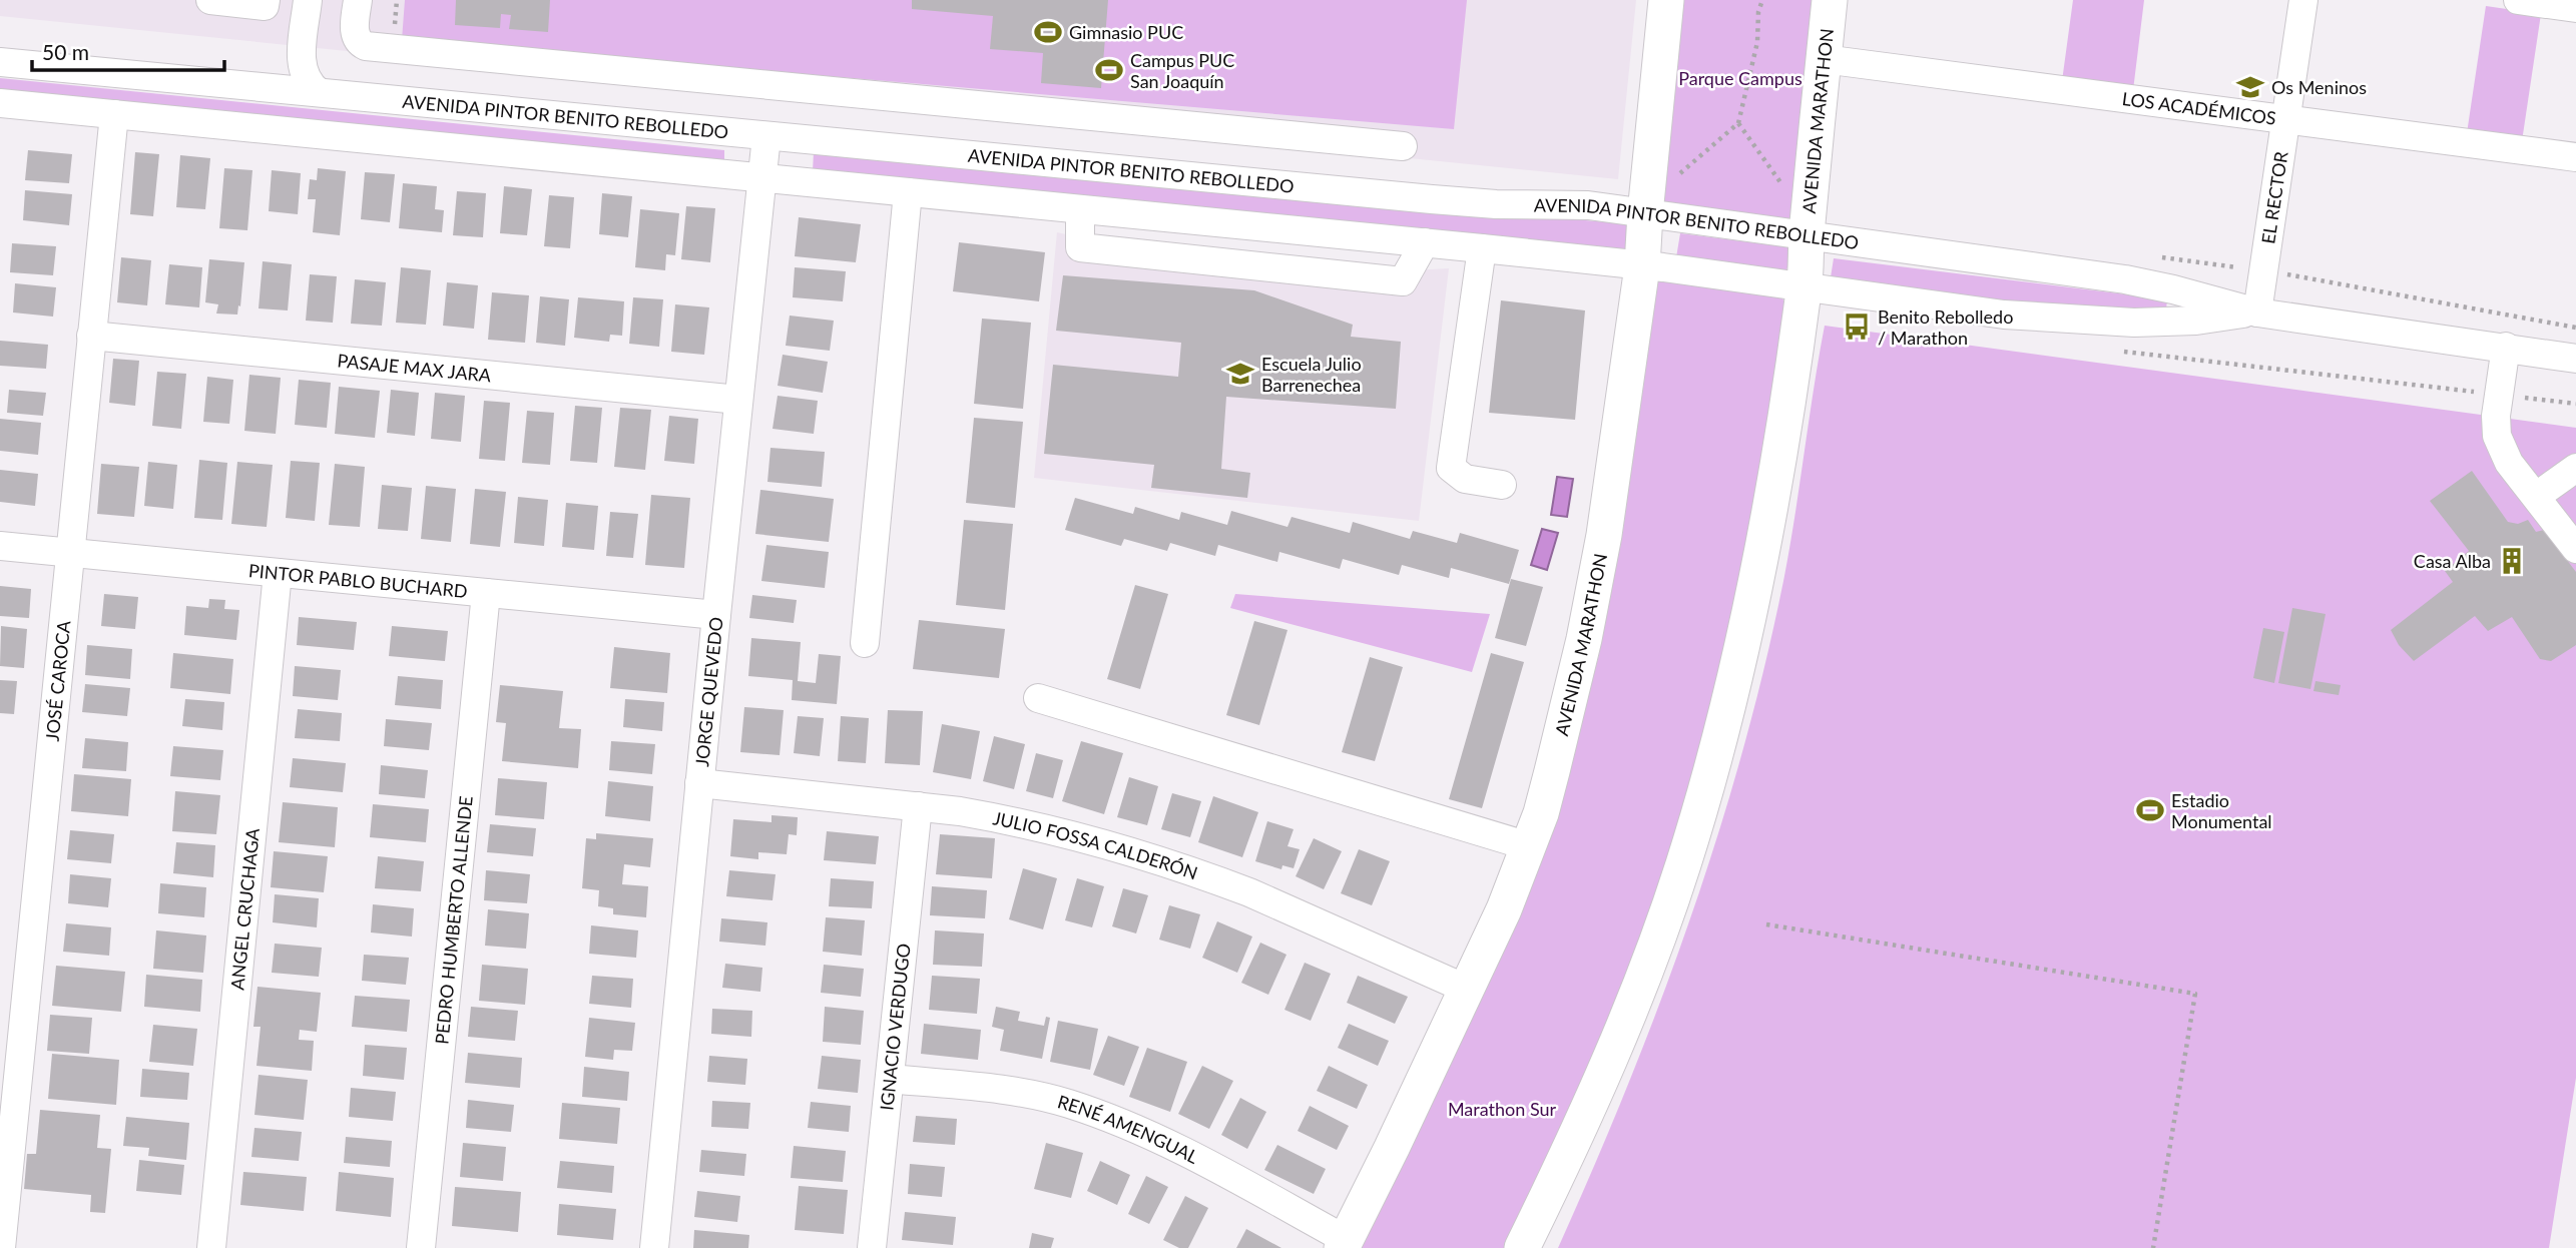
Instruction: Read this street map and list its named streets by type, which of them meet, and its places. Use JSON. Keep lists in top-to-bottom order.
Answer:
{
  "streets": {
    "main road": ["AVENIDA MARATHON"],
    "street": [
      "LOS ACADÉMICOS",
      "AVENIDA PINTOR BENITO REBOLLEDO",
      "EL RECTOR",
      "PASAJE MAX JARA",
      "PINTOR PABLO BUCHARD",
      "JOSÉ CAROCA",
      "JORGE QUEVEDO",
      "JULIO FOSSA CALDERÓN",
      "ANGEL CRUCHAGA",
      "PEDRO HUMBERTO ALLENDE",
      "IGNACIO VERDUGO",
      "RENÉ AMENGUAL"
    ]
  },
  "crossings": [
    ["LOS ACADÉMICOS", "AVENIDA MARATHON"],
    ["LOS ACADÉMICOS", "EL RECTOR"],
    ["AVENIDA PINTOR BENITO REBOLLEDO", "AVENIDA MARATHON"],
    ["AVENIDA PINTOR BENITO REBOLLEDO", "EL RECTOR"],
    ["AVENIDA PINTOR BENITO REBOLLEDO", "JOSÉ CAROCA"],
    ["AVENIDA PINTOR BENITO REBOLLEDO", "JORGE QUEVEDO"],
    ["AVENIDA MARATHON", "JULIO FOSSA CALDERÓN"],
    ["AVENIDA MARATHON", "RENÉ AMENGUAL"],
    ["PASAJE MAX JARA", "JOSÉ CAROCA"],
    ["PASAJE MAX JARA", "JORGE QUEVEDO"],
    ["PINTOR PABLO BUCHARD", "JOSÉ CAROCA"],
    ["PINTOR PABLO BUCHARD", "JORGE QUEVEDO"],
    ["PINTOR PABLO BUCHARD", "ANGEL CRUCHAGA"],
    ["PINTOR PABLO BUCHARD", "PEDRO HUMBERTO ALLENDE"],
    ["JORGE QUEVEDO", "JULIO FOSSA CALDERÓN"],
    ["JULIO FOSSA CALDERÓN", "IGNACIO VERDUGO"],
    ["IGNACIO VERDUGO", "RENÉ AMENGUAL"]
  ],
  "parks": ["Parque Campus", "Marathon Sur"],
  "places": {
    "sports": ["Gimnasio PUC", "Campus PUC San Joaquín", "Estadio Monumental"],
    "school or university": ["Os Meninos", "Escuela Julio Barrenechea"],
    "bus stop": ["Benito Rebolledo / Marathon"],
    "building": ["Casa Alba"]
  },
  "scale_bar": "50 m"
}
